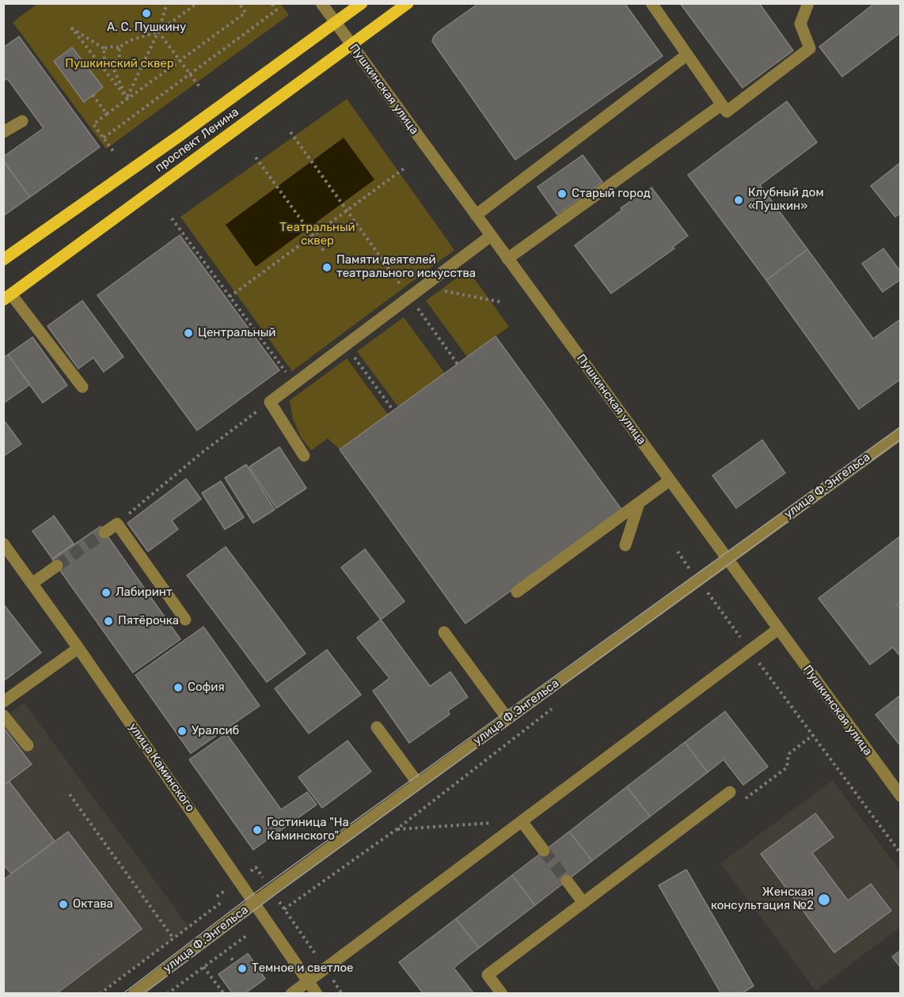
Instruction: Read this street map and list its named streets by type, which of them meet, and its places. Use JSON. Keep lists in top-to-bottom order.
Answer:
{
  "streets": {
    "main road": ["проспект Ленина"],
    "street": ["Пушкинская улица", "улица Ф.Энгельса", "улица Каминского"]
  },
  "crossings": [
    ["Пушкинская улица", "проспект Ленина"],
    ["Пушкинская улица", "улица Ф.Энгельса"],
    ["улица Ф.Энгельса", "улица Каминского"]
  ],
  "parks": ["Пушкинский сквер", "Театральный сквер"],
  "places": [
    "А. С. Пушкину",
    "Старый город",
    "Клубный дом «Пушкин»",
    "Памяти деятелей театрального искусства",
    "Центральный",
    "Лабиринт",
    "Пятёрочка",
    "София",
    "Уралсиб",
    "Гостиница \"На Каминского\"",
    "Женская консультация №2",
    "Октава",
    "Темное и светлое"
  ]
}
